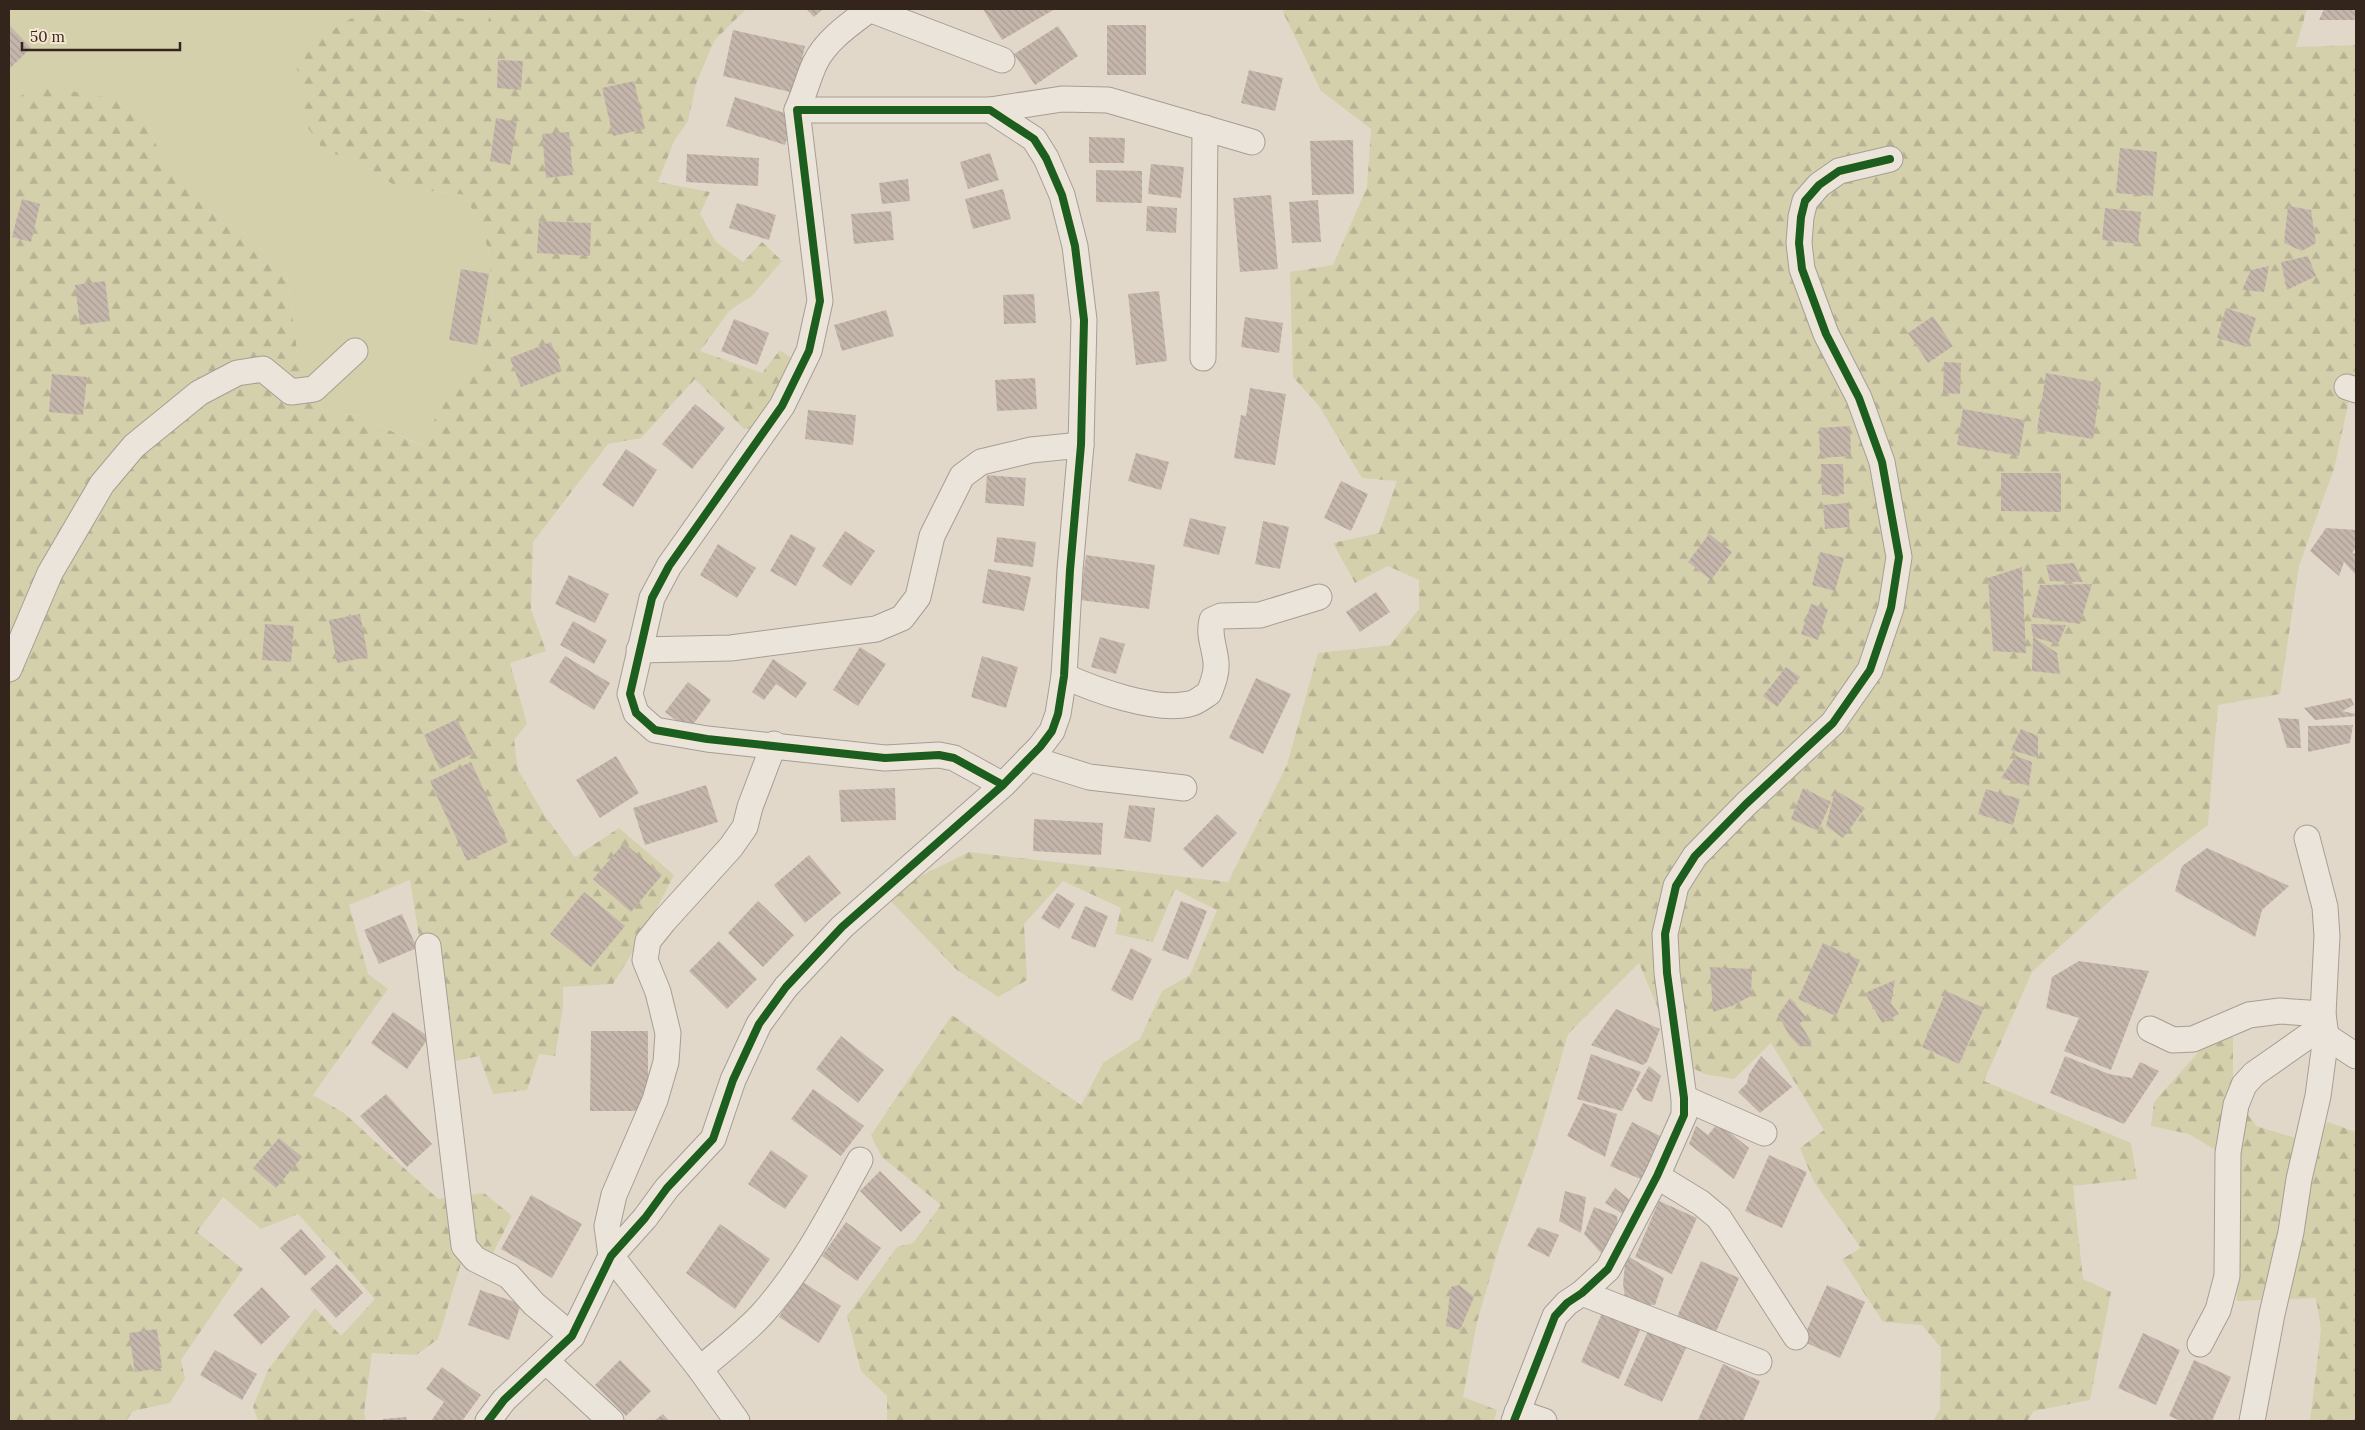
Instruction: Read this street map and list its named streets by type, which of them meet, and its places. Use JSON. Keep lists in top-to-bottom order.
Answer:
{
  "scale_bar": "50 m"
}
